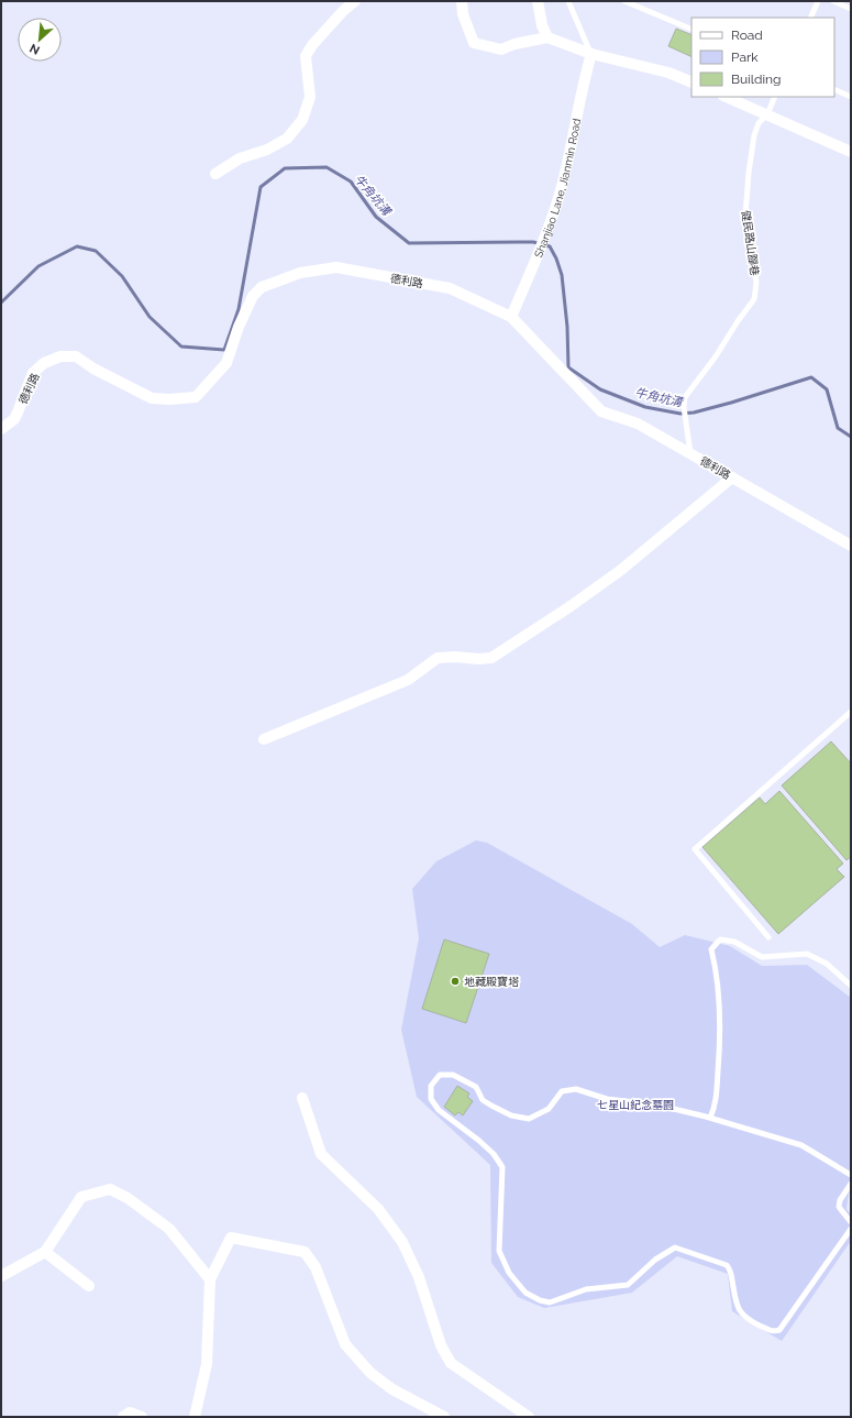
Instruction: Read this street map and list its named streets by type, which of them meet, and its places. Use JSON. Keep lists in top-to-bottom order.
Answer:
{
  "streets": {
    "street": ["Shanjiao Lane, Jianmin Road", "德利路"],
    "lane": ["健民路山腳巷"]
  },
  "crossings": [
    ["Shanjiao Lane, Jianmin Road", "德利路"],
    ["健民路山腳巷", "德利路"]
  ],
  "water": ["牛角坑溝"],
  "parks": ["七星山紀念墓園"],
  "places": ["地藏殿寶塔"],
  "legend": ["Road", "Park", "Building"],
  "north": "bottom left"
}
